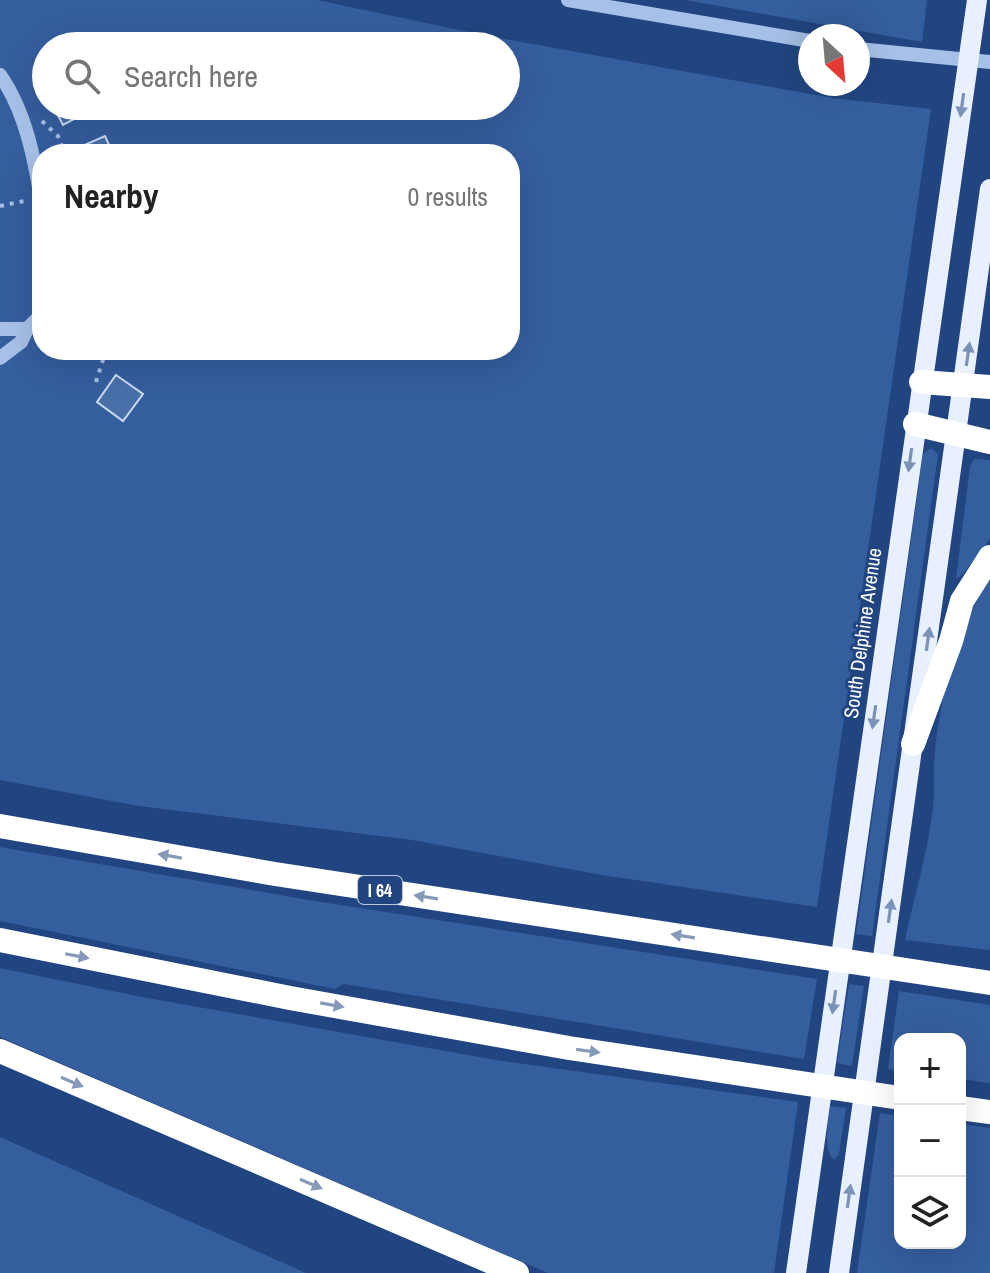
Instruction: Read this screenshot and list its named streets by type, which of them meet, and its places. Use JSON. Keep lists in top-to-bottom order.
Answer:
{
  "streets": {
    "highway": ["I 64"],
    "main road": ["South Delphine Avenue"]
  },
  "north": "bottom right",
  "page": {
    "search": "Search here",
    "heading": ["Nearby", "0 results"],
    "map_buttons": ["+", "−"]
  }
}
